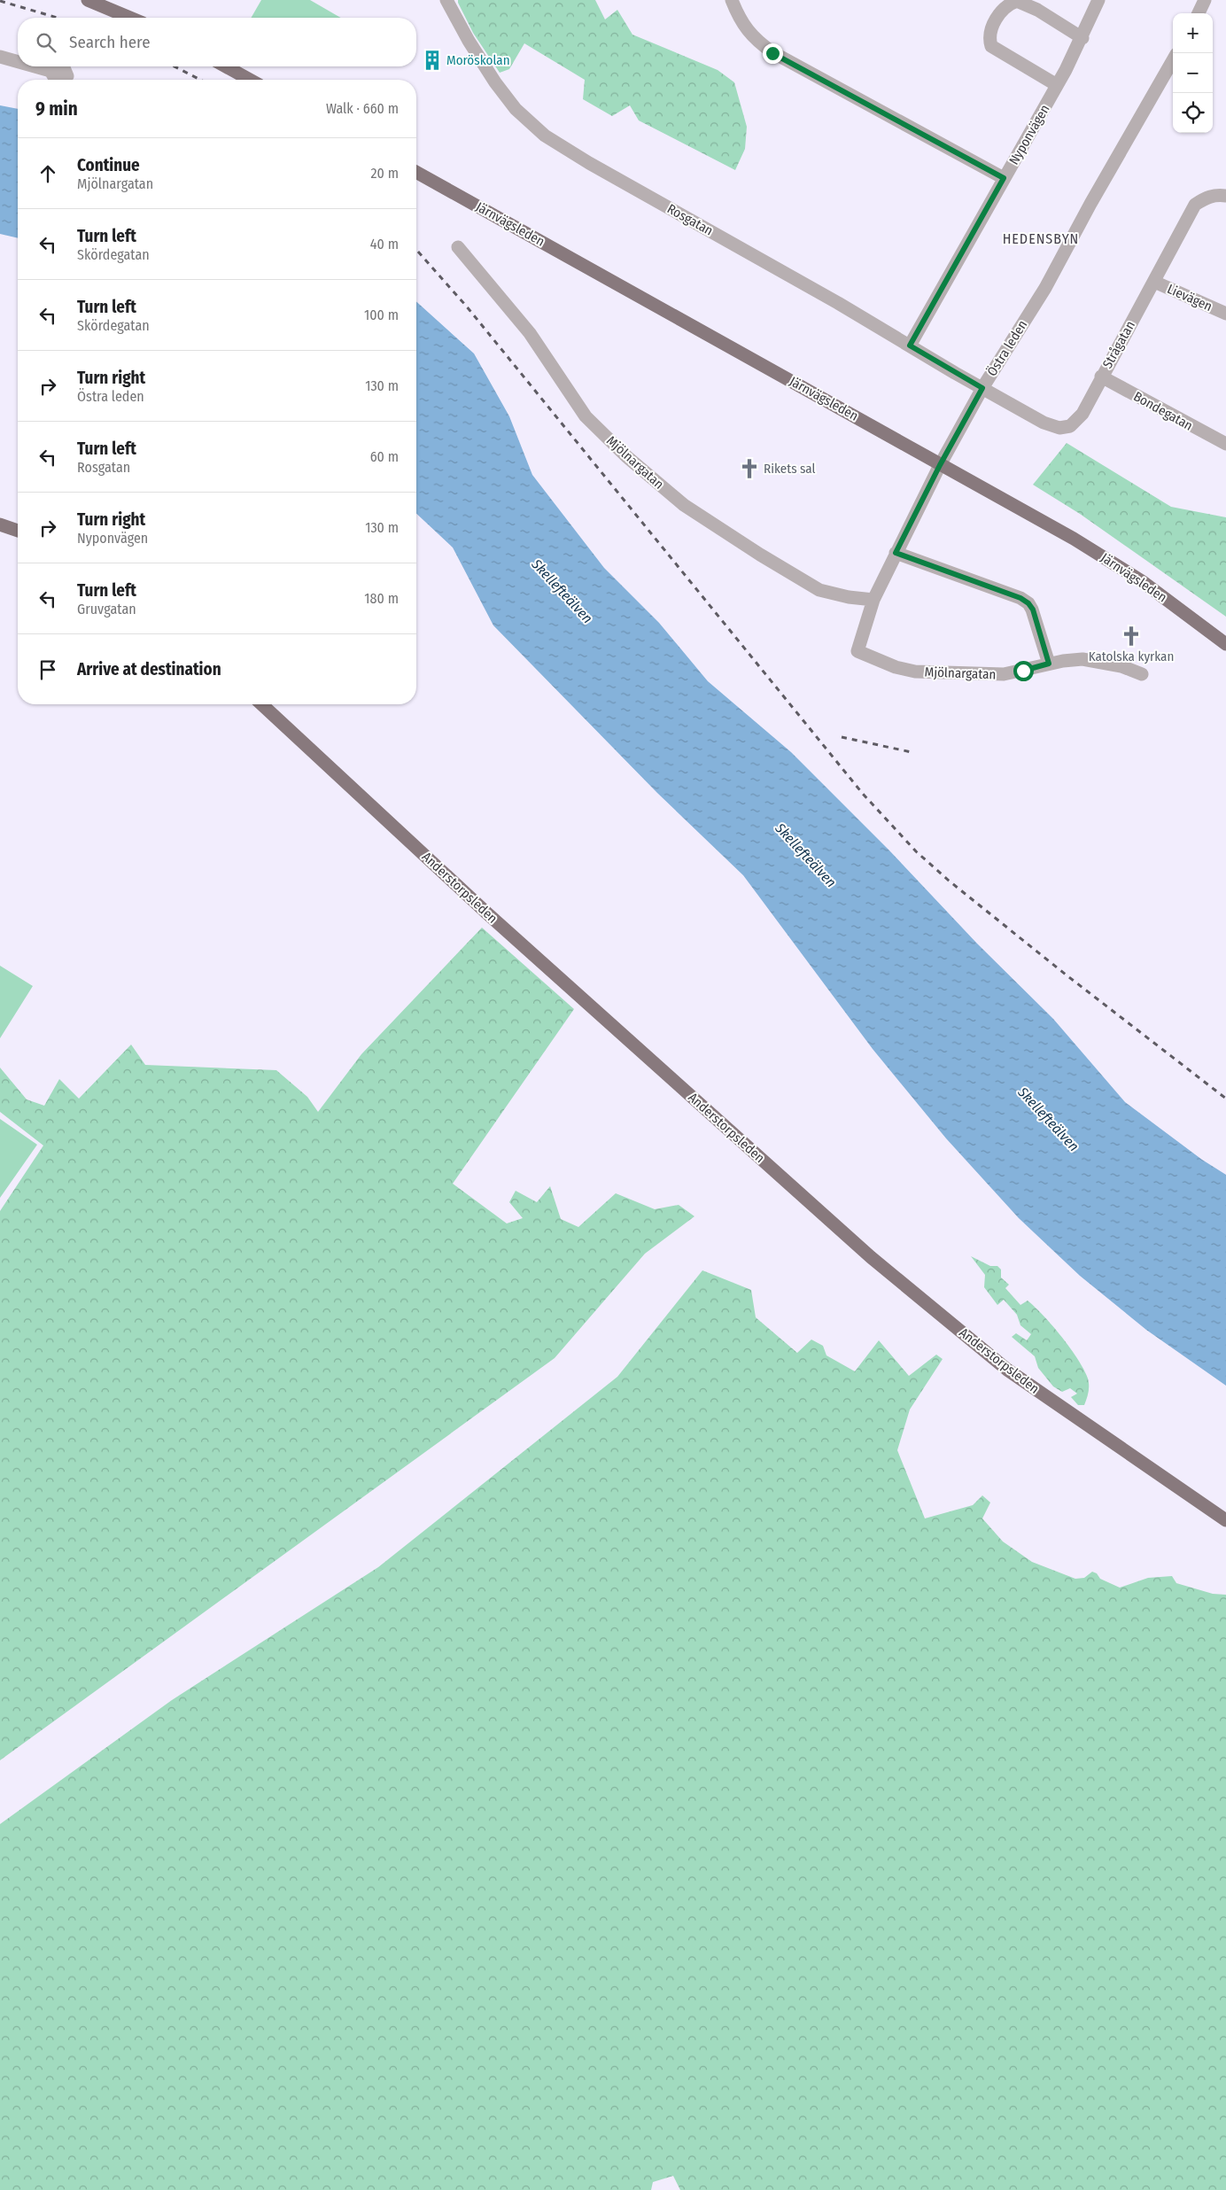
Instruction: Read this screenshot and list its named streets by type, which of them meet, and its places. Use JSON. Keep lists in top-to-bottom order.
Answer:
{
  "streets": {
    "main road": ["Järnvägsleden", "Anderstorpsleden"],
    "street": [
      "Nyponvägen",
      "Rosgatan",
      "Lievägen",
      "Strågatan",
      "Östra leden",
      "Bondegatan",
      "Mjölnargatan"
    ]
  },
  "crossings": [
    ["Nyponvägen", "Rosgatan"],
    ["Rosgatan", "Strågatan"],
    ["Rosgatan", "Östra leden"],
    ["Järnvägsleden", "Östra leden"],
    ["Lievägen", "Strågatan"],
    ["Strågatan", "Östra leden"],
    ["Strågatan", "Bondegatan"],
    ["Östra leden", "Mjölnargatan"]
  ],
  "districts": ["HEDENSBYN"],
  "water": ["Skellefteälven"],
  "places": {
    "building": ["Moröskolan"],
    "church": ["Rikets sal", "Katolska kyrkan"]
  },
  "page": {
    "map_buttons": ["+", "−"],
    "search": "Search here",
    "heading": ["9 min", "Walk · 660 m"],
    "list": [
      ["Continue", "Mjölnargatan", "20 m"],
      ["Turn left", "Skördegatan", "40 m"],
      ["Turn left", "Skördegatan", "100 m"],
      ["Turn right", "Östra leden", "130 m"],
      ["Turn left", "Rosgatan", "60 m"],
      ["Turn right", "Nyponvägen", "130 m"],
      ["Turn left", "Gruvgatan", "180 m"],
      "Arrive at destination"
    ]
  }
}
